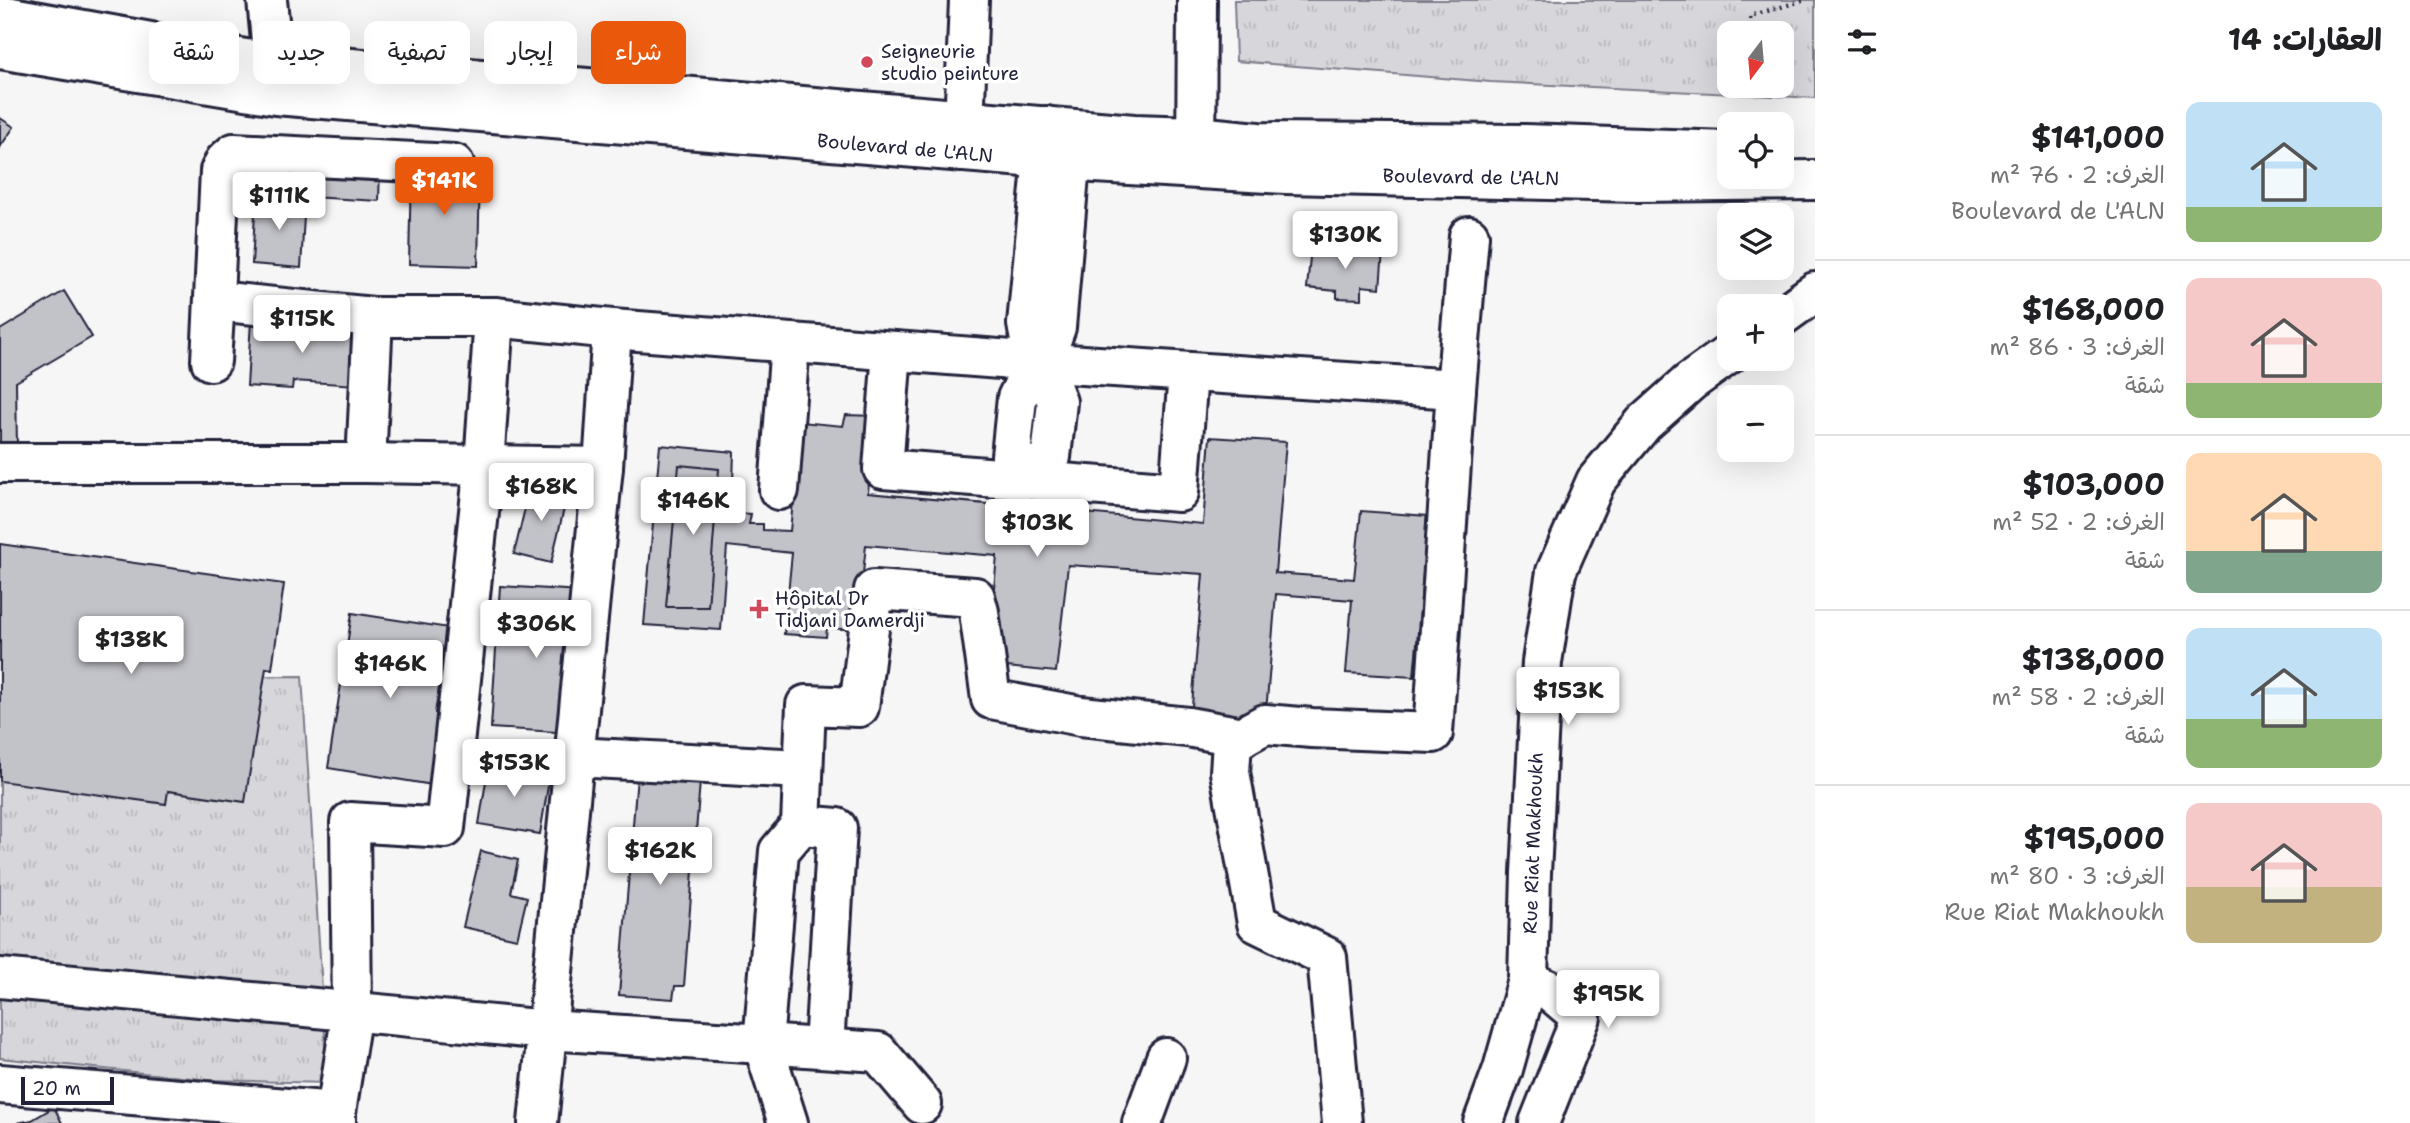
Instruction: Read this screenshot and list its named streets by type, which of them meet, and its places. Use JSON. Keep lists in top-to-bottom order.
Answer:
{
  "streets": {
    "main road": ["Boulevard de L'ALN", "Rue Riat Makhoukh"]
  },
  "places": {
    "other": ["Seigneurie studio peinture"],
    "health": ["Hôpital Dr Tidjani Damerdji"]
  },
  "scale_bar": "20 m",
  "north": "bottom",
  "page": {
    "heading": "العقارات: 14",
    "map_buttons": ["+", "−"],
    "chip": [
      "شراء",
      "إيجار",
      "تصفية",
      "جديد",
      "شقة"
    ],
    "list": [
      {
        "name": "$141,000",
        "note": "الغرف: 2 · 76 m² · Boulevard de L'ALN"
      },
      {
        "name": "$168,000",
        "note": "الغرف: 3 · 86 m² · شقة"
      },
      {
        "name": "$103,000",
        "note": "الغرف: 2 · 52 m² · شقة"
      },
      {
        "name": "$138,000",
        "note": "الغرف: 2 · 58 m² · شقة"
      },
      {
        "name": "$195,000",
        "note": "الغرف: 3 · 80 m² · Rue Riat Makhoukh"
      }
    ],
    "price": [
      "$141K",
      "$111K",
      "$130K",
      "$115K",
      "$168K",
      "$146K",
      "$103K",
      "$306K",
      "$138K",
      "$146K",
      "$153K",
      "$153K",
      "$162K",
      "$195K"
    ],
    "scale": "20 m"
  }
}
